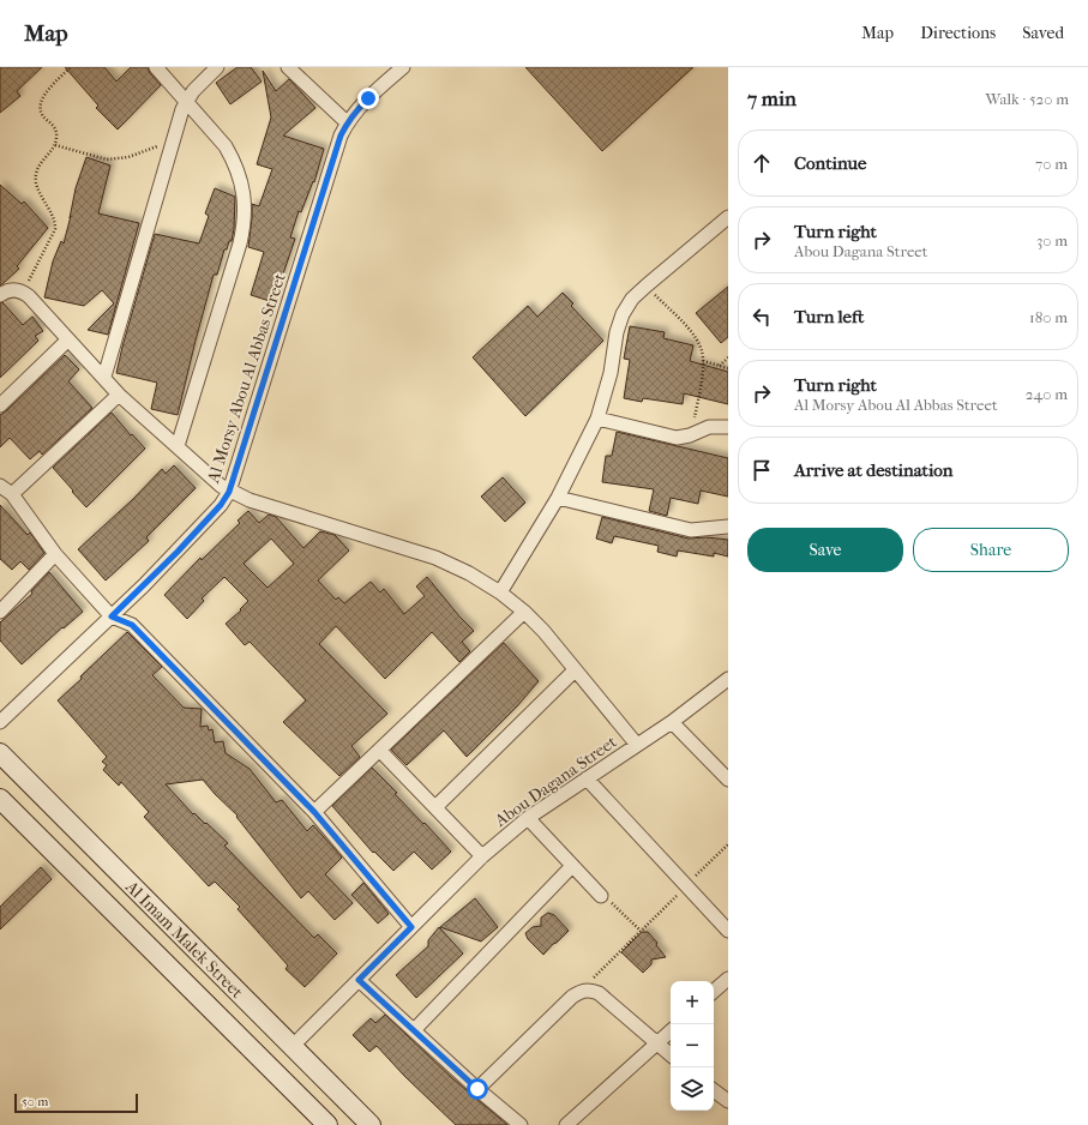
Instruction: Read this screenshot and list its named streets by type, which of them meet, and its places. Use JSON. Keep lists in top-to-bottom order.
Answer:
{
  "streets": {
    "street": ["Al Morsy Abou Al Abbas Street", "Abou Dagana Street", "Al Imam Malek Street"]
  },
  "crossings": [
    ["Abou Dagana Street", "Al Imam Malek Street"]
  ],
  "scale_bar": "50 m",
  "page": {
    "header": "Map",
    "nav": ["Map", "Directions", "Saved"],
    "heading": ["7 min", "Walk · 520 m"],
    "list": [
      ["Continue", "70 m"],
      ["Turn right", "Abou Dagana Street", "30 m"],
      ["Turn left", "180 m"],
      ["Turn right", "Al Morsy Abou Al Abbas Street", "240 m"],
      "Arrive at destination"
    ],
    "buttons": ["Save", "Share"],
    "map_buttons": ["+", "−"],
    "scale": "50 m"
  }
}
